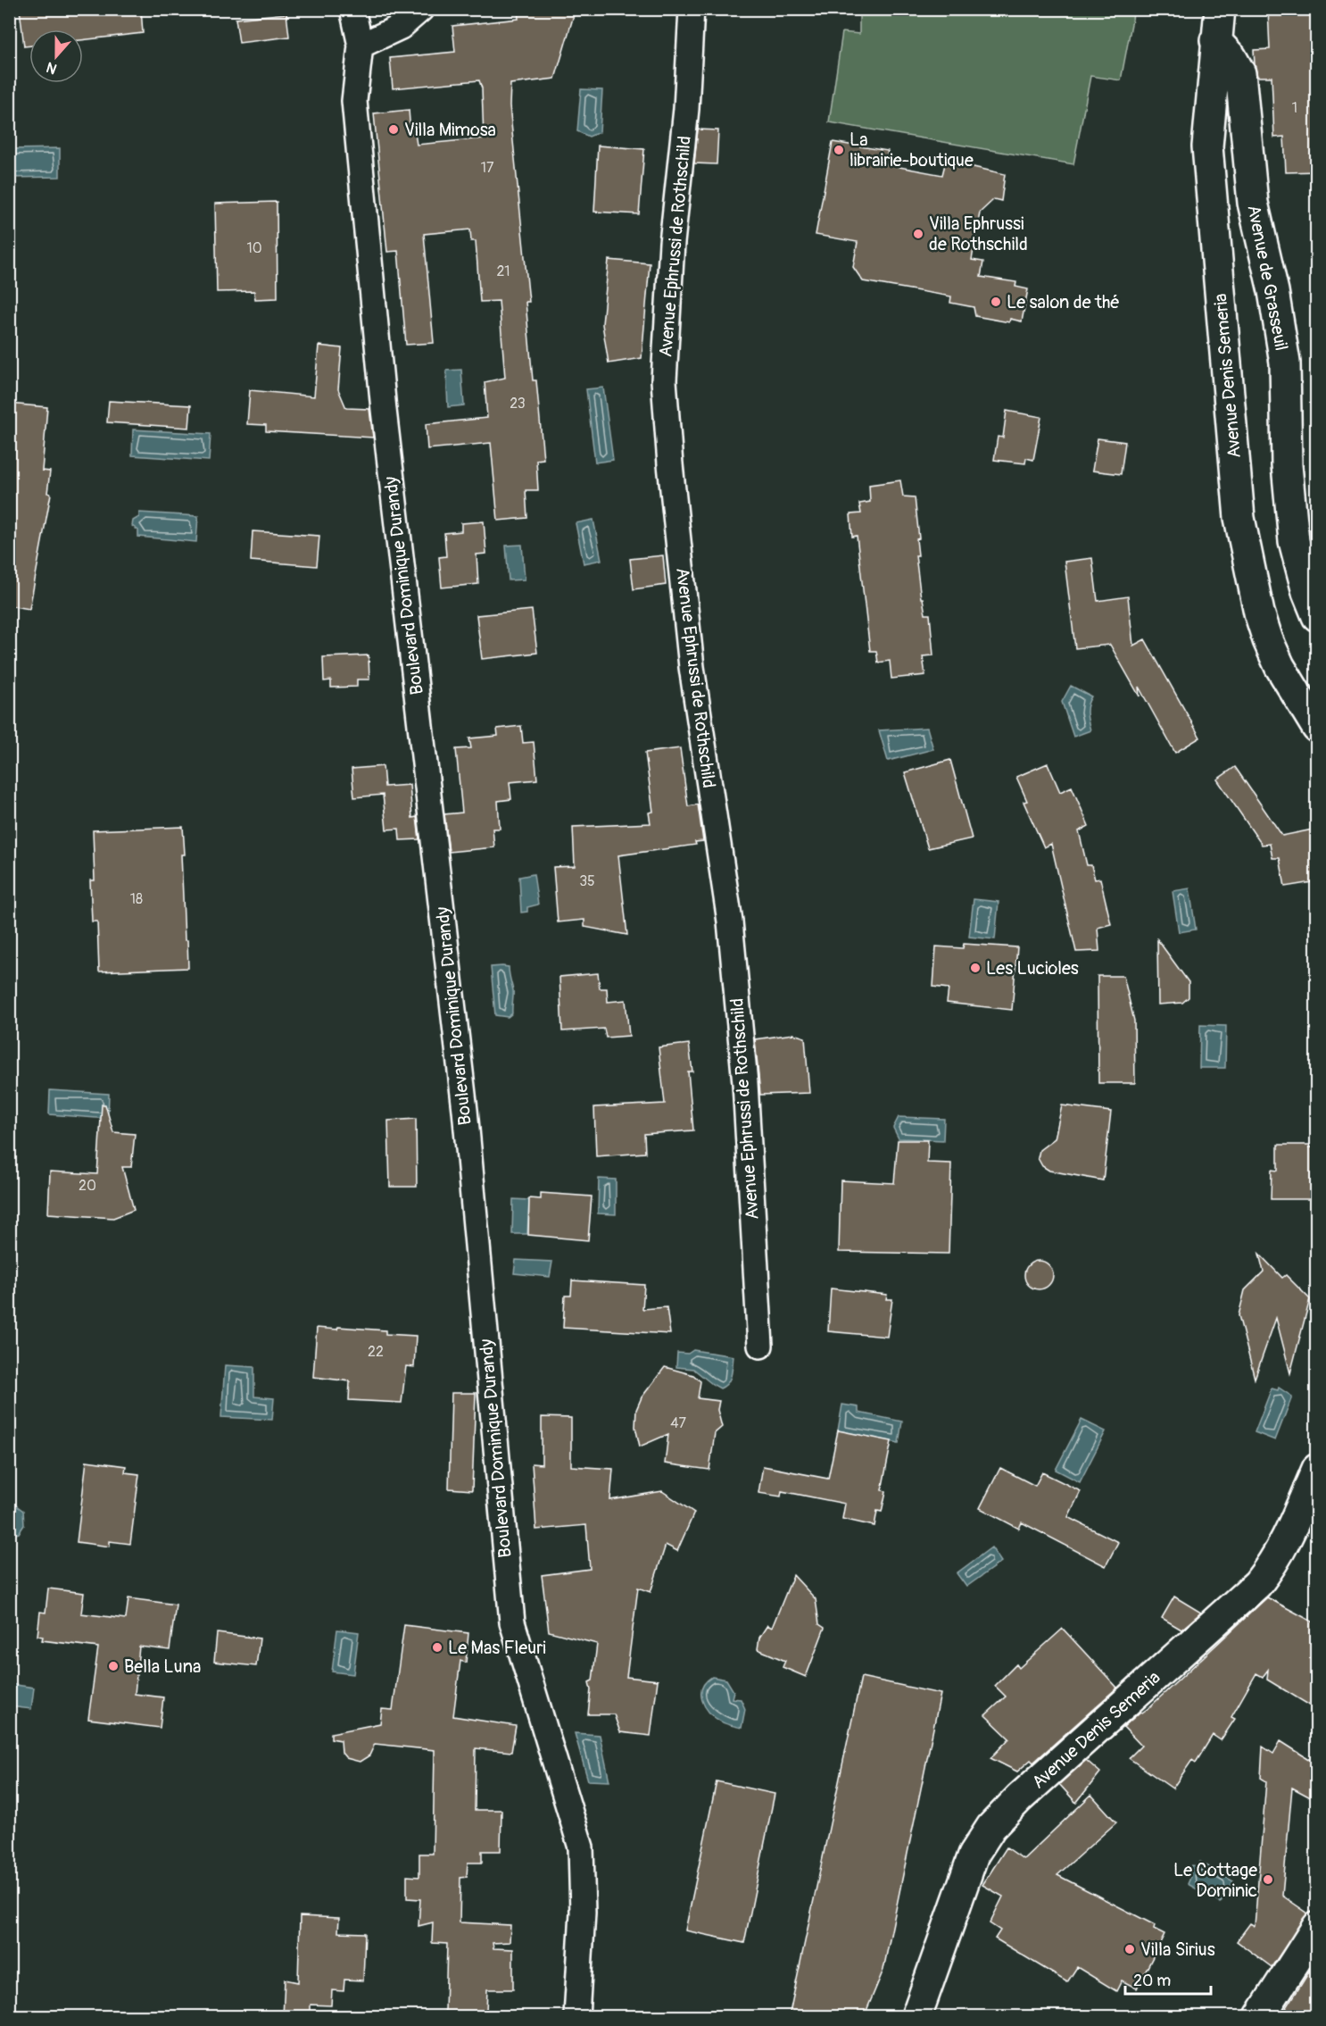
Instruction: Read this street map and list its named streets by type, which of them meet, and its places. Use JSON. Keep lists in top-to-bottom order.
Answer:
{
  "streets": {
    "main road": ["Avenue de Grasseuil", "Avenue Denis Semeria"],
    "street": ["Avenue Ephrussi de Rothschild", "Boulevard Dominique Durandy"]
  },
  "crossings": [
    ["Avenue de Grasseuil", "Avenue Denis Semeria"]
  ],
  "places": [
    "Villa Mimosa",
    "La librairie-boutique",
    "Villa Ephrussi de Rothschild",
    "Le salon de thé",
    "Les Lucioles",
    "Le Mas Fleuri",
    "Bella Luna",
    "Le Cottage Dominic",
    "Villa Sirius"
  ],
  "house_numbers": [
    "1",
    "17",
    "10",
    "21",
    "23",
    "35",
    "18",
    "20",
    "22",
    "47"
  ],
  "scale_bar": "20 m",
  "north": "bottom"
}
